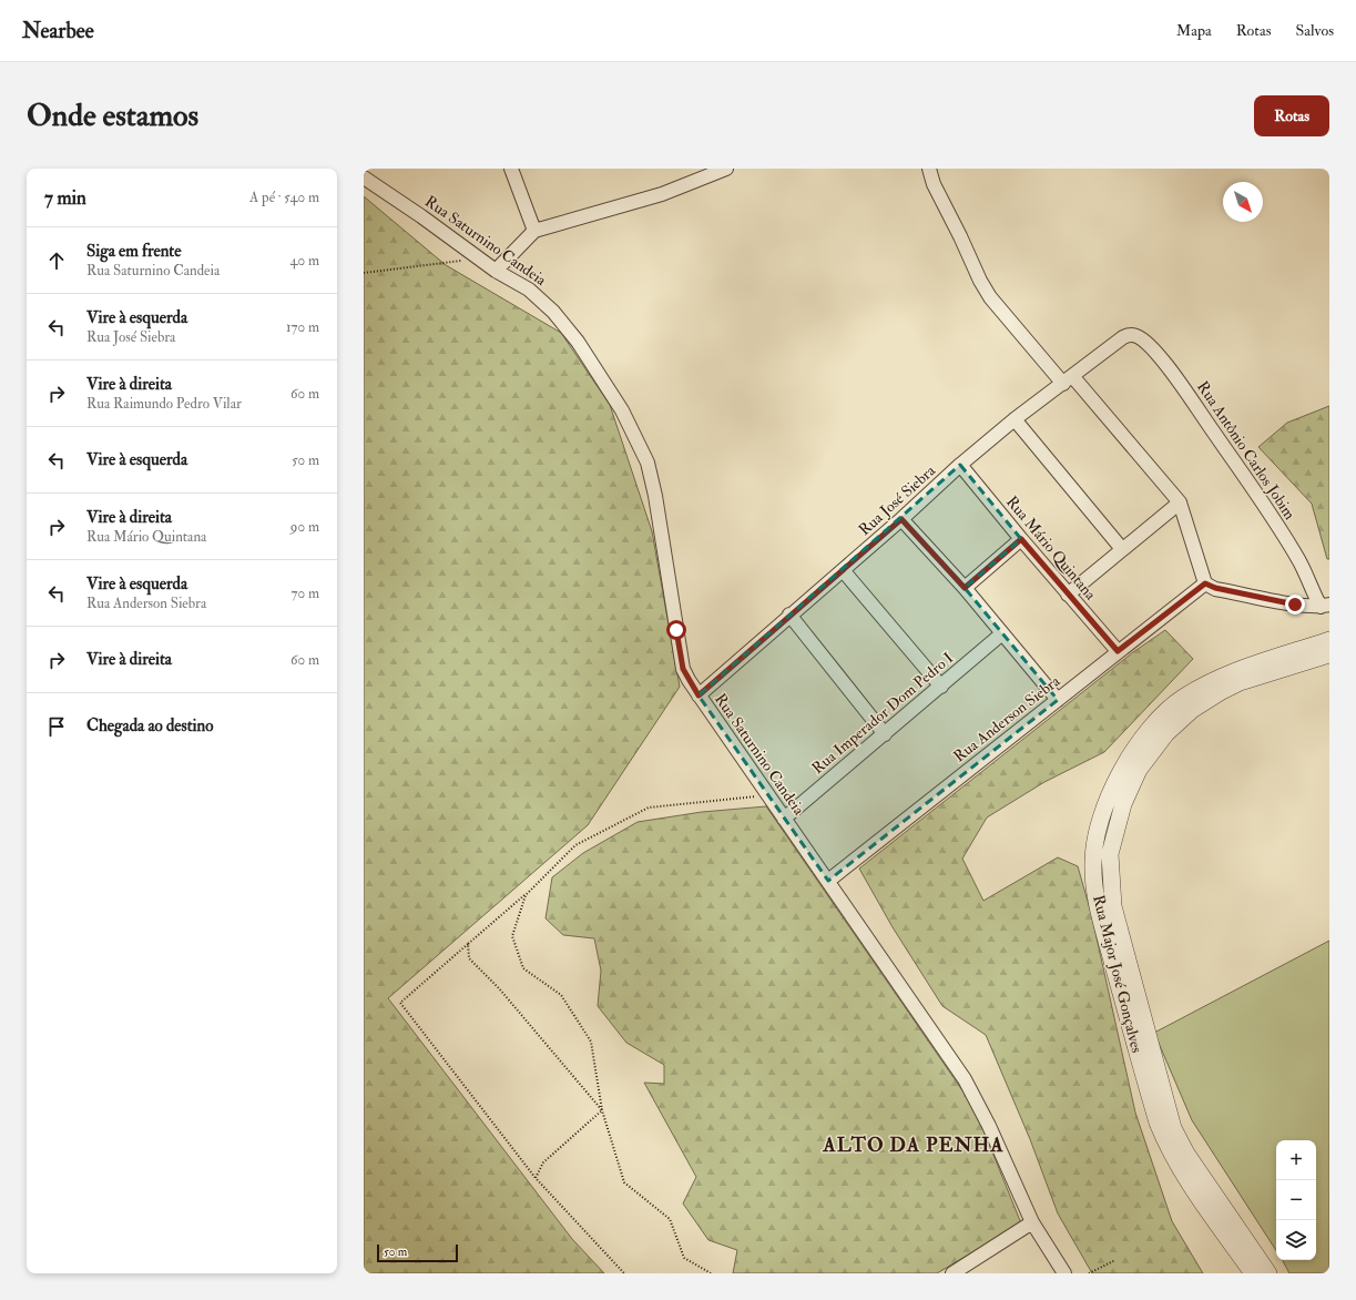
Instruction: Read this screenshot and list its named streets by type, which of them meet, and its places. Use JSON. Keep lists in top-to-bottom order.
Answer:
{
  "streets": {
    "street": [
      "Rua Saturnino Candeia",
      "Rua Antônio Carlos Jobim",
      "Rua José Siebra",
      "Rua Mário Quintana",
      "Rua Imperador Dom Pedro I",
      "Rua Anderson Siebra",
      "Rua Major José Gonçalves"
    ]
  },
  "crossings": [
    ["Rua Saturnino Candeia", "Rua José Siebra"],
    ["Rua Saturnino Candeia", "Rua Imperador Dom Pedro I"],
    ["Rua Saturnino Candeia", "Rua Anderson Siebra"],
    ["Rua Antônio Carlos Jobim", "Rua José Siebra"],
    ["Rua José Siebra", "Rua Mário Quintana"],
    ["Rua Mário Quintana", "Rua Anderson Siebra"]
  ],
  "districts": ["ALTO DA PENHA"],
  "scale_bar": "50 m",
  "north": "bottom right",
  "page": {
    "header": "Nearbee",
    "nav": ["Mapa", "Rotas", "Salvos"],
    "buttons": "Rotas",
    "title": "Onde estamos",
    "heading": ["7 min", "A pé · 540 m"],
    "list": [
      ["Siga em frente", "Rua Saturnino Candeia", "40 m"],
      ["Vire à esquerda", "Rua José Siebra", "170 m"],
      ["Vire à direita", "Rua Raimundo Pedro Vilar", "60 m"],
      ["Vire à esquerda", "50 m"],
      ["Vire à direita", "Rua Mário Quintana", "90 m"],
      ["Vire à esquerda", "Rua Anderson Siebra", "70 m"],
      ["Vire à direita", "60 m"],
      "Chegada ao destino"
    ],
    "map_buttons": ["+", "−"],
    "scale": "50 m"
  }
}
